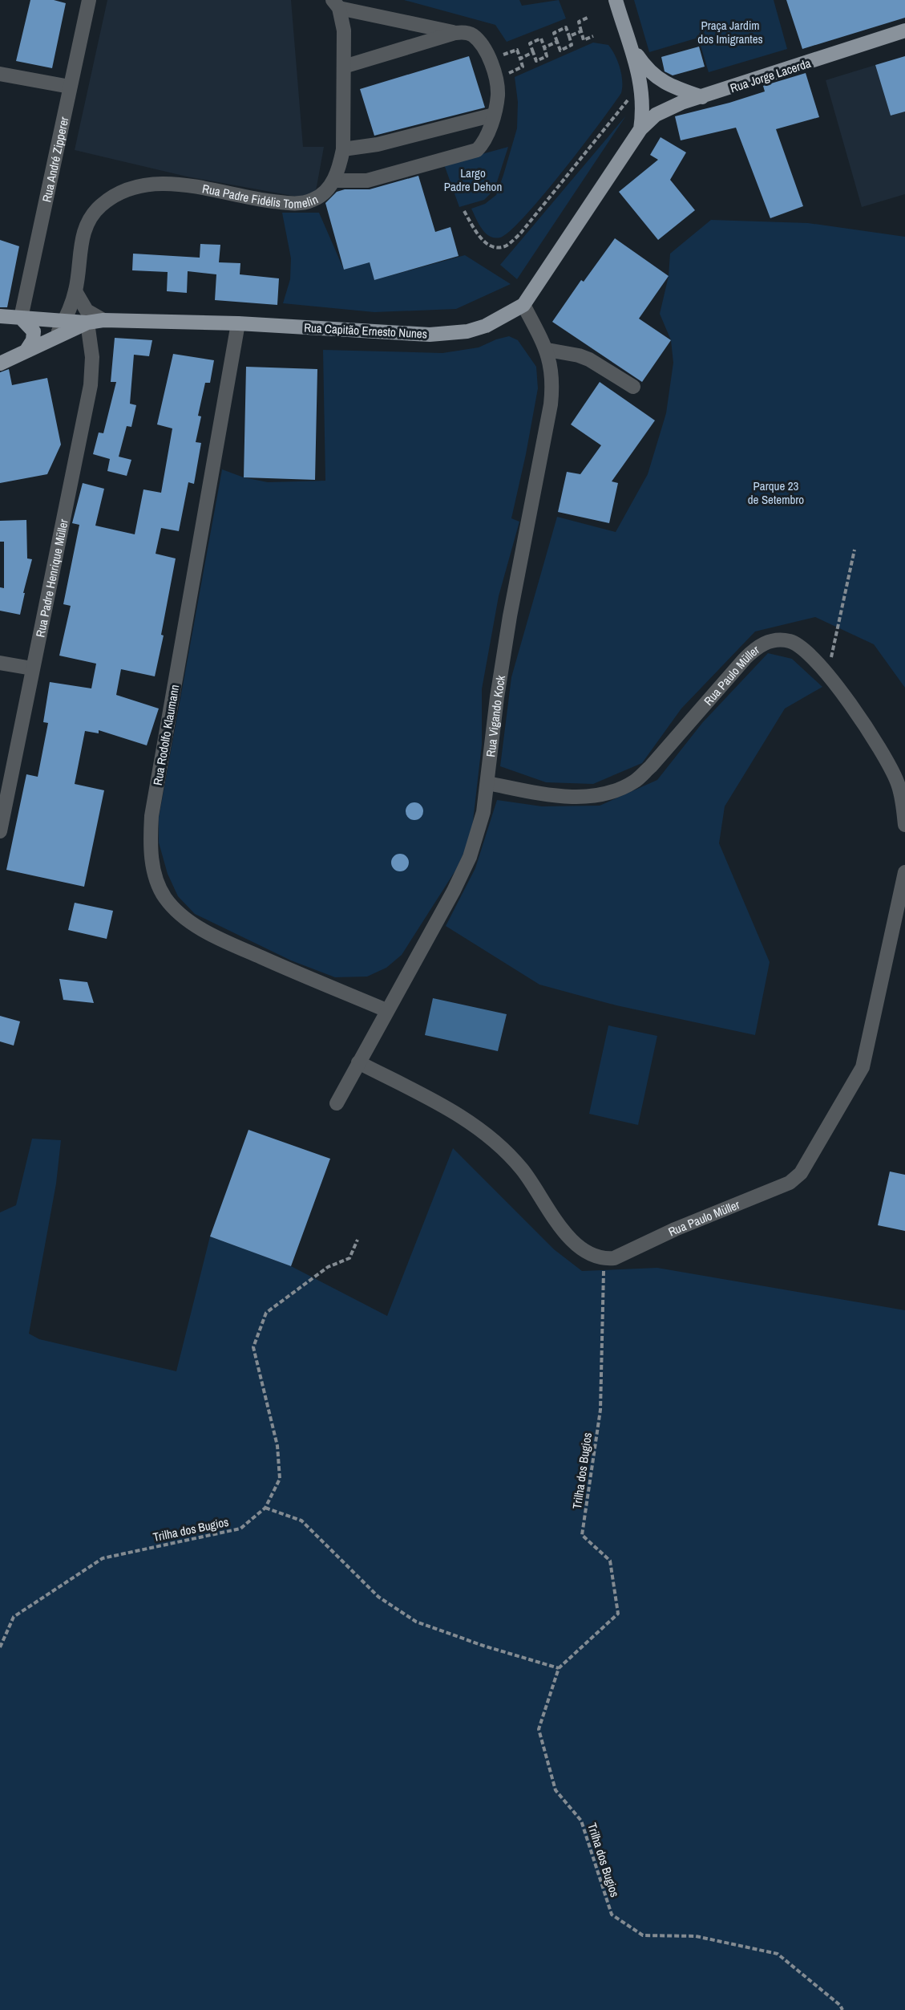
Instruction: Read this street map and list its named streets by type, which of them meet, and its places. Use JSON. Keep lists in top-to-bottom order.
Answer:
{
  "streets": {
    "main road": ["Rua Jorge Lacerda", "Rua Capitão Ernesto Nunes"],
    "street": [
      "Rua André Zipperer",
      "Rua Padre Fidélis Tomelin",
      "Rua Padre Henrique Müller",
      "Rua Paulo Müller",
      "Rua Vigando Kock",
      "Rua Rodolfo Klaumann"
    ],
    "path": ["Trilha dos Bugios"]
  },
  "crossings": [
    ["Rua Jorge Lacerda", "Rua Capitão Ernesto Nunes"],
    ["Rua Padre Fidélis Tomelin", "Rua Capitão Ernesto Nunes"],
    ["Rua Capitão Ernesto Nunes", "Rua Padre Henrique Müller"],
    ["Rua Capitão Ernesto Nunes", "Rua Vigando Kock"],
    ["Rua Capitão Ernesto Nunes", "Rua Rodolfo Klaumann"],
    ["Rua Paulo Müller", "Rua Vigando Kock"],
    ["Rua Paulo Müller", "Trilha dos Bugios"],
    ["Rua Vigando Kock", "Rua Rodolfo Klaumann"]
  ],
  "parks": ["Praça Jardim dos Imigrantes", "Largo Padre Dehon", "Parque 23 de Setembro"]
}
